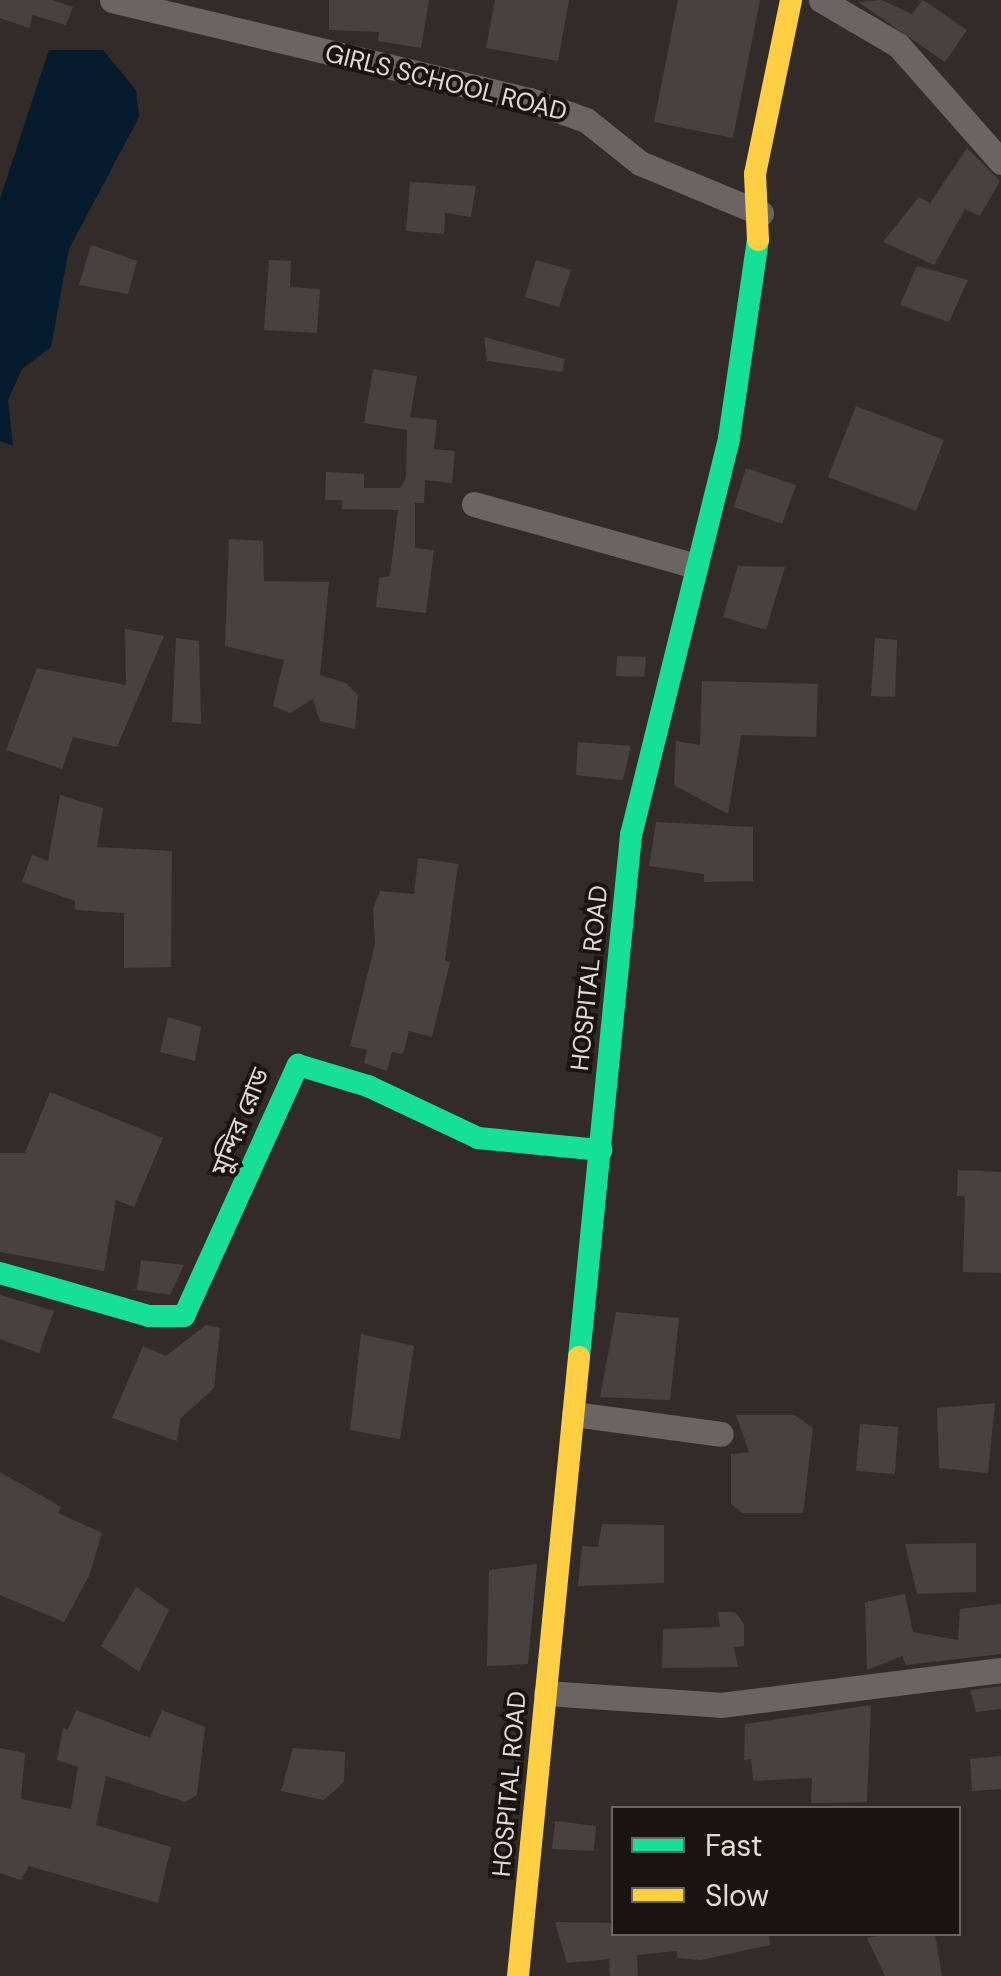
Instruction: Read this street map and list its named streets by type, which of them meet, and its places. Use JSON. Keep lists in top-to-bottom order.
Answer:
{
  "streets": {
    "street": ["GIRLS SCHOOL ROAD", "HOSPITAL ROAD", "মুন্দির রোড"]
  },
  "crossings": [
    ["GIRLS SCHOOL ROAD", "HOSPITAL ROAD"],
    ["HOSPITAL ROAD", "মুন্দির রোড"]
  ],
  "legend": ["Fast", "Slow"]
}
